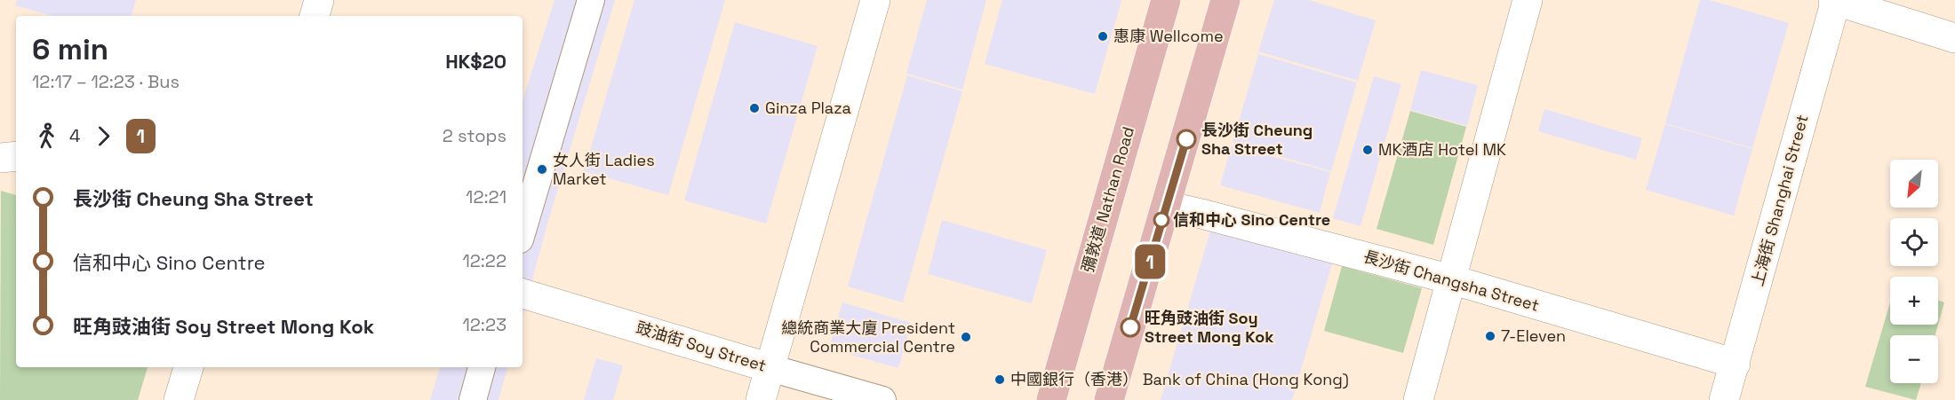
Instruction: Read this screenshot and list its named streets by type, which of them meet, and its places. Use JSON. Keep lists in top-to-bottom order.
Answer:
{
  "streets": {
    "main road": ["彌敦道 Nathan Road"],
    "street": ["上海街 Shanghai Street", "長沙街 Changsha Street", "豉油街 Soy Street"]
  },
  "crossings": [
    ["上海街 Shanghai Street", "長沙街 Changsha Street"]
  ],
  "places": [
    "惠康 Wellcome",
    "Ginza Plaza",
    "長沙街 Cheung Sha Street",
    "MK酒店 Hotel MK",
    "女人街 Ladies Market",
    "信和中心 Sino Centre",
    "旺角豉油街 Soy Street Mong Kok",
    "7-Eleven",
    "總統商業大廈 President Commercial Centre",
    "中國銀行（香港） Bank of China (Hong Kong)"
  ],
  "lines": ["bus line 1"],
  "north": "bottom left",
  "page": {
    "on_map": "1",
    "heading": ["6 min", "12:17 – 12:23 · Bus", "HK$20"],
    "legs": ["4", "1", "2 stops"],
    "map_buttons": ["+", "−"],
    "list": [
      {
        "name": "長沙街 Cheung Sha Street",
        "value": "12:21"
      },
      {
        "name": "信和中心 Sino Centre",
        "value": "12:22"
      },
      {
        "name": "旺角豉油街 Soy Street Mong Kok",
        "value": "12:23"
      }
    ]
  }
}
